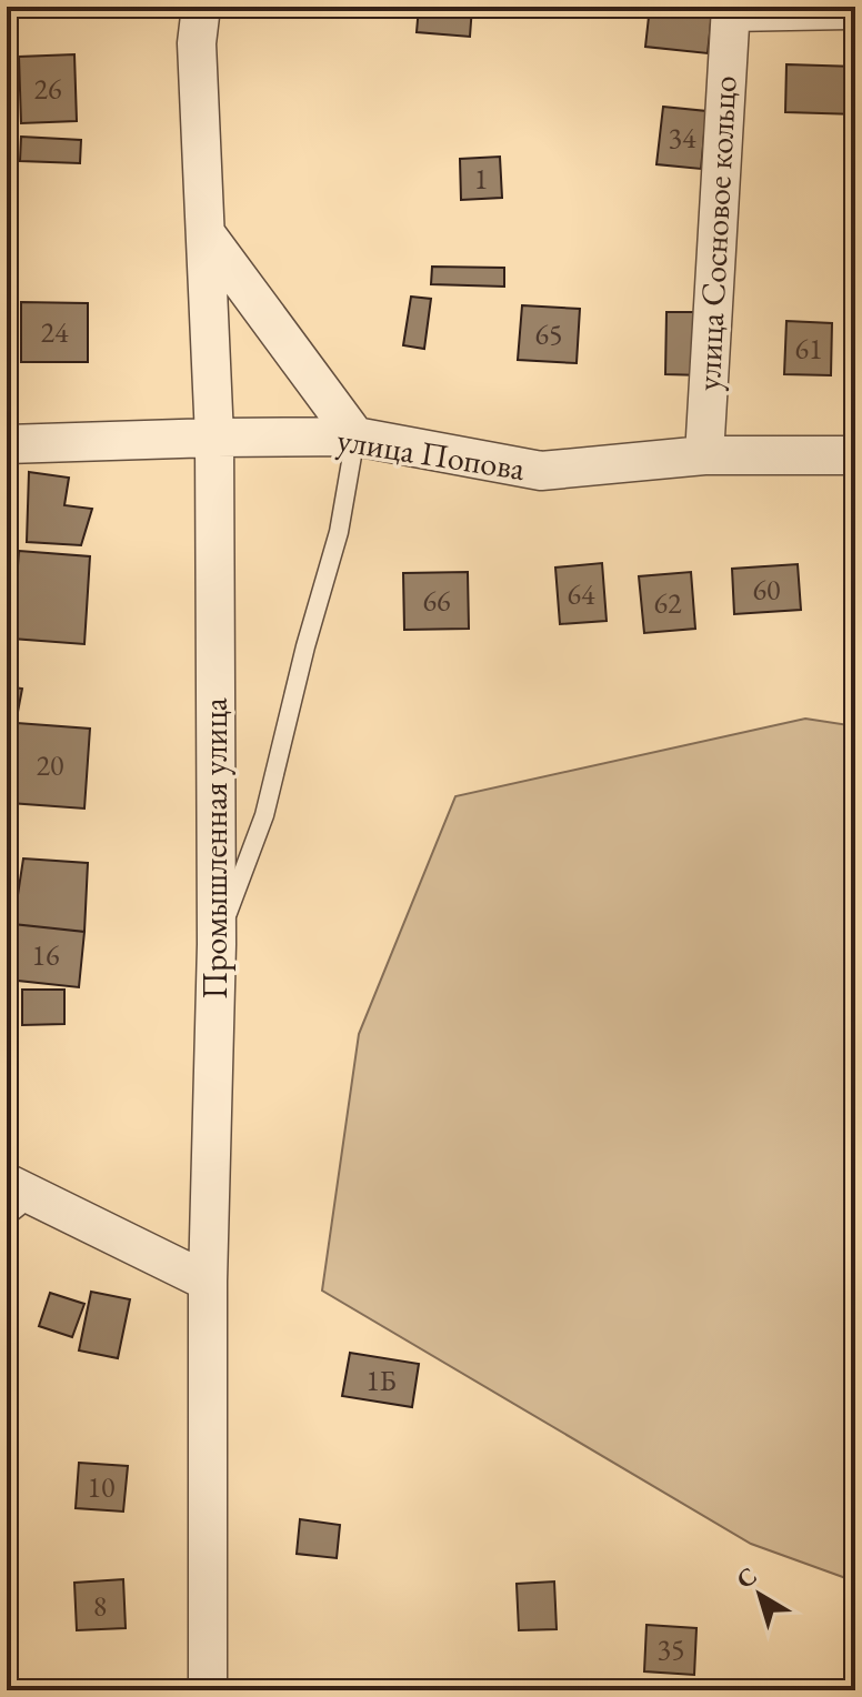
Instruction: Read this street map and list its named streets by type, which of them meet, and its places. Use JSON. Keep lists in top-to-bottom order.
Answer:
{
  "streets": {
    "street": ["улица Сосновое кольцо", "улица Попова", "Промышленная улица"]
  },
  "crossings": [
    ["улица Сосновое кольцо", "улица Попова"],
    ["улица Попова", "Промышленная улица"]
  ],
  "house_numbers": [
    "26",
    "34",
    "1",
    "24",
    "65",
    "61",
    "60",
    "64",
    "66",
    "62",
    "20",
    "16",
    "1Б",
    "10",
    "8",
    "35"
  ],
  "north": "top left"
}
